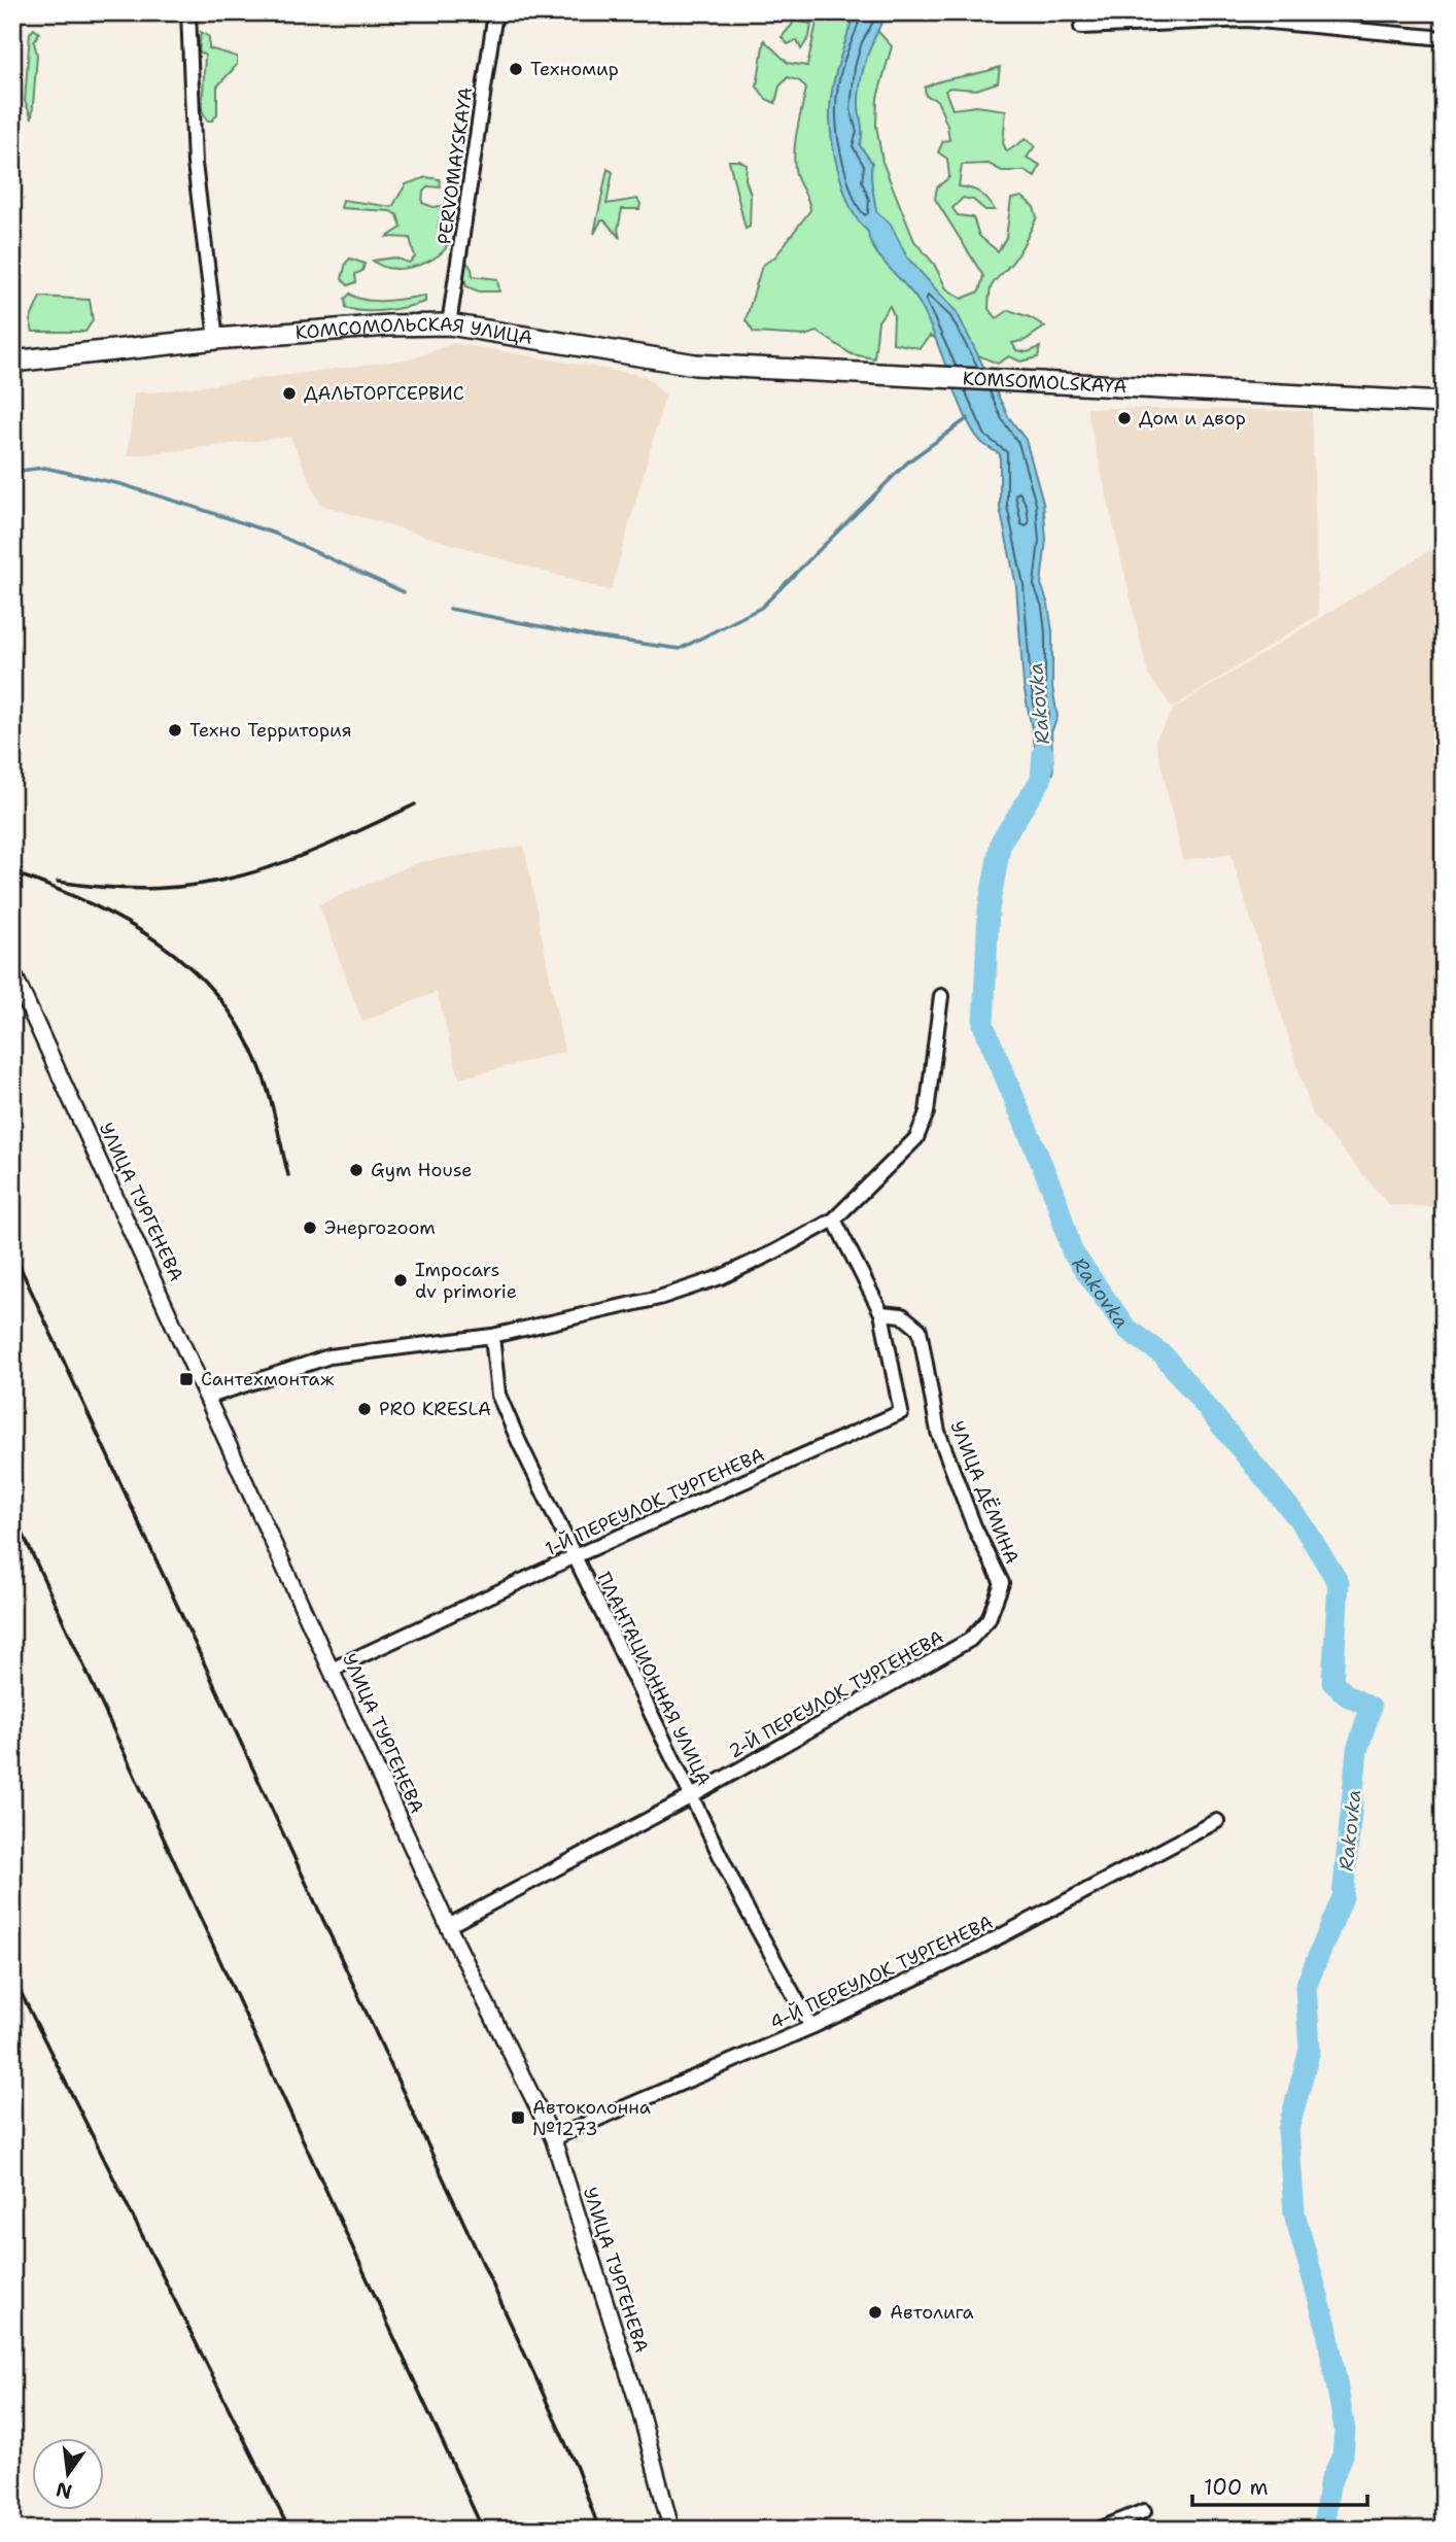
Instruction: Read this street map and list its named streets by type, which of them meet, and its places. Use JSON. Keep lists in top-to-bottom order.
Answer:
{
  "streets": {
    "main road": ["КОМСОМОЛЬСКАЯ УЛИЦА", "KOMSOMOLSKAYA"],
    "street": [
      "PERVOMAYSKAYA",
      "УЛИЦА ТУРГЕНЕВА",
      "УЛИЦА ДЁМИНА",
      "1-Й ПЕРЕУЛОК ТУРГЕНЕВА",
      "ПЛАНТАЦИОННАЯ УЛИЦА",
      "2-Й ПЕРЕУЛОК ТУРГЕНЕВА",
      "4-Й ПЕРЕУЛОК ТУРГЕНЕВА"
    ]
  },
  "crossings": [
    ["PERVOMAYSKAYA", "КОМСОМОЛЬСКАЯ УЛИЦА"],
    ["КОМСОМОЛЬСКАЯ УЛИЦА", "KOMSOMOLSKAYA"],
    ["УЛИЦА ТУРГЕНЕВА", "1-Й ПЕРЕУЛОК ТУРГЕНЕВА"],
    ["УЛИЦА ТУРГЕНЕВА", "2-Й ПЕРЕУЛОК ТУРГЕНЕВА"],
    ["УЛИЦА ТУРГЕНЕВА", "4-Й ПЕРЕУЛОК ТУРГЕНЕВА"],
    ["УЛИЦА ДЁМИНА", "1-Й ПЕРЕУЛОК ТУРГЕНЕВА"],
    ["УЛИЦА ДЁМИНА", "2-Й ПЕРЕУЛОК ТУРГЕНЕВА"],
    ["1-Й ПЕРЕУЛОК ТУРГЕНЕВА", "ПЛАНТАЦИОННАЯ УЛИЦА"],
    ["ПЛАНТАЦИОННАЯ УЛИЦА", "2-Й ПЕРЕУЛОК ТУРГЕНЕВА"],
    ["ПЛАНТАЦИОННАЯ УЛИЦА", "4-Й ПЕРЕУЛОК ТУРГЕНЕВА"]
  ],
  "water": ["Rakovka"],
  "places": {
    "other": [
      "Техномир",
      "ДАЛЬТОРГСЕРВИС",
      "Дом и двор",
      "Техно Территория",
      "Gym House",
      "Энергоzoom",
      "Impocars dv primorie",
      "PRO KRESLA",
      "Автолига"
    ],
    "transit": ["Сантехмонтаж", "Автоколонна №1273"]
  },
  "scale_bar": "100 m",
  "north": "bottom"
}
